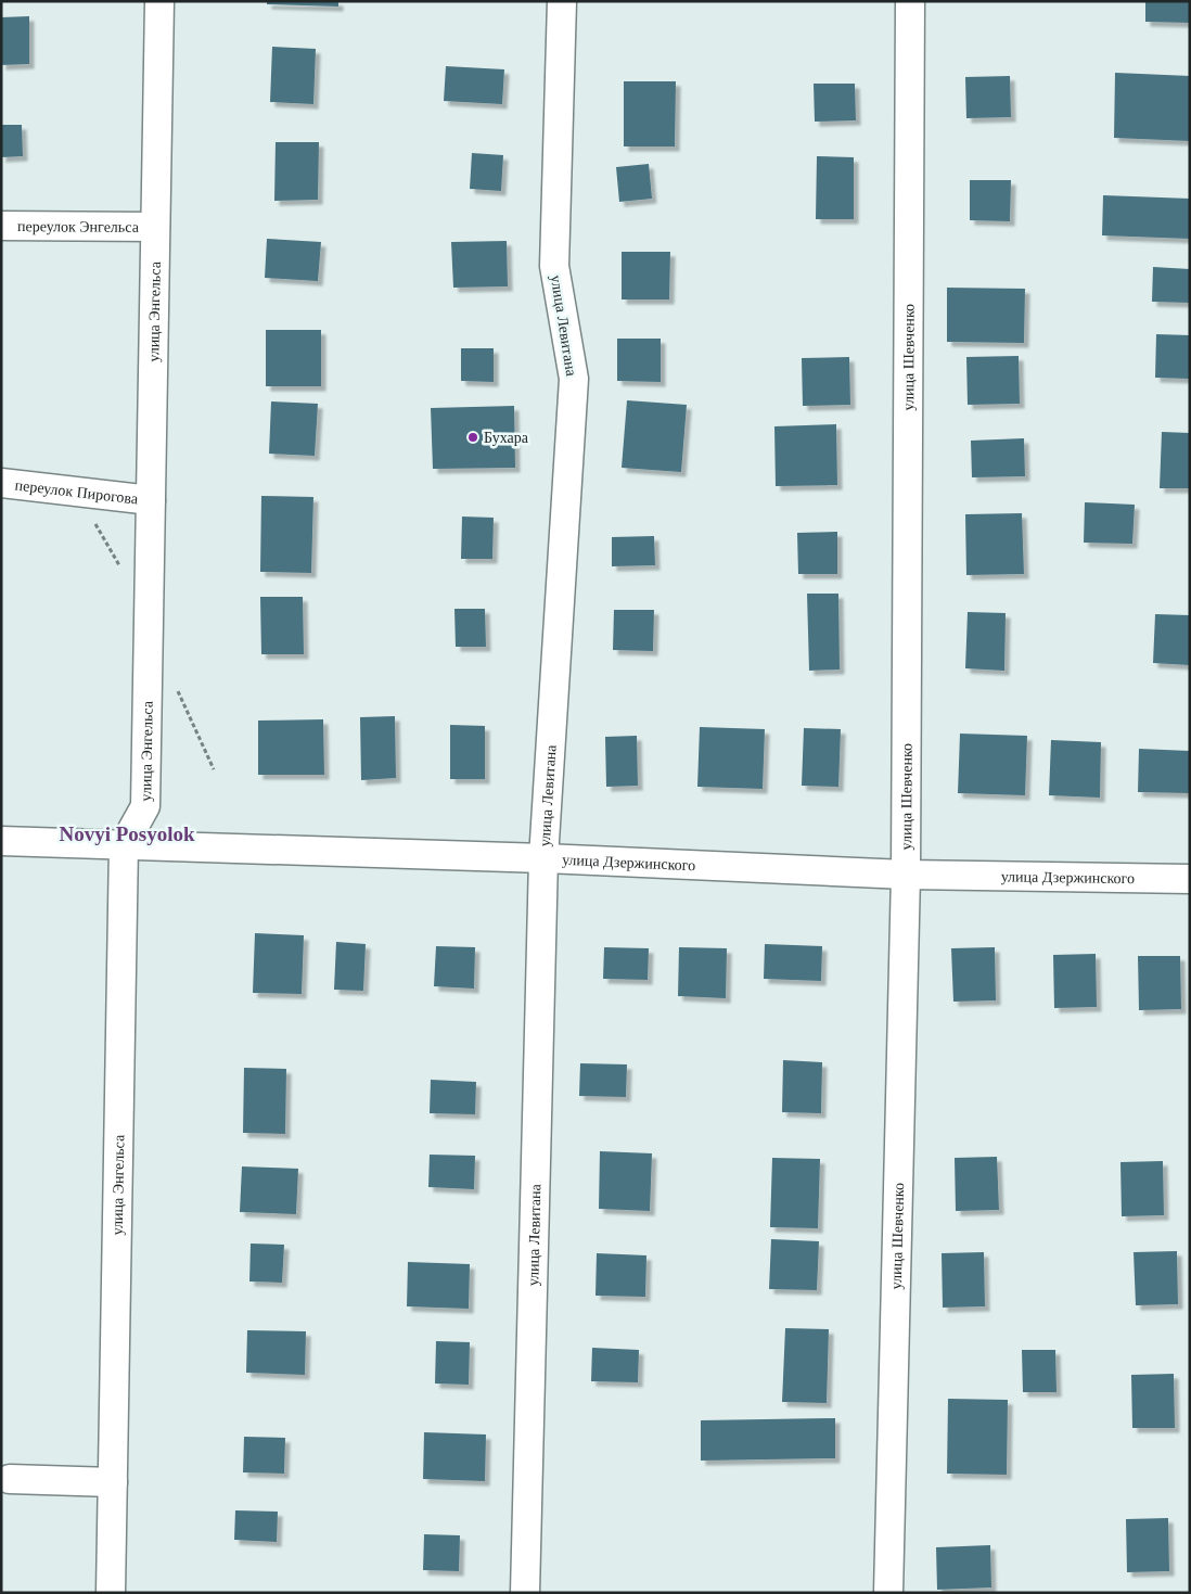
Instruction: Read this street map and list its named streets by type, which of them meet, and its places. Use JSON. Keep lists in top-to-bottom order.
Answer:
{
  "streets": {
    "street": [
      "переулок Энгельса",
      "улица Энгельса",
      "улица Левитана",
      "улица Шевченко",
      "переулок Пирогова",
      "улица Дзержинского"
    ]
  },
  "crossings": [
    ["переулок Энгельса", "улица Энгельса"],
    ["улица Энгельса", "переулок Пирогова"],
    ["улица Энгельса", "улица Дзержинского"],
    ["улица Левитана", "улица Дзержинского"],
    ["улица Шевченко", "улица Дзержинского"]
  ],
  "districts": ["Novyi Posyolok"],
  "places": ["Бухара"]
}
